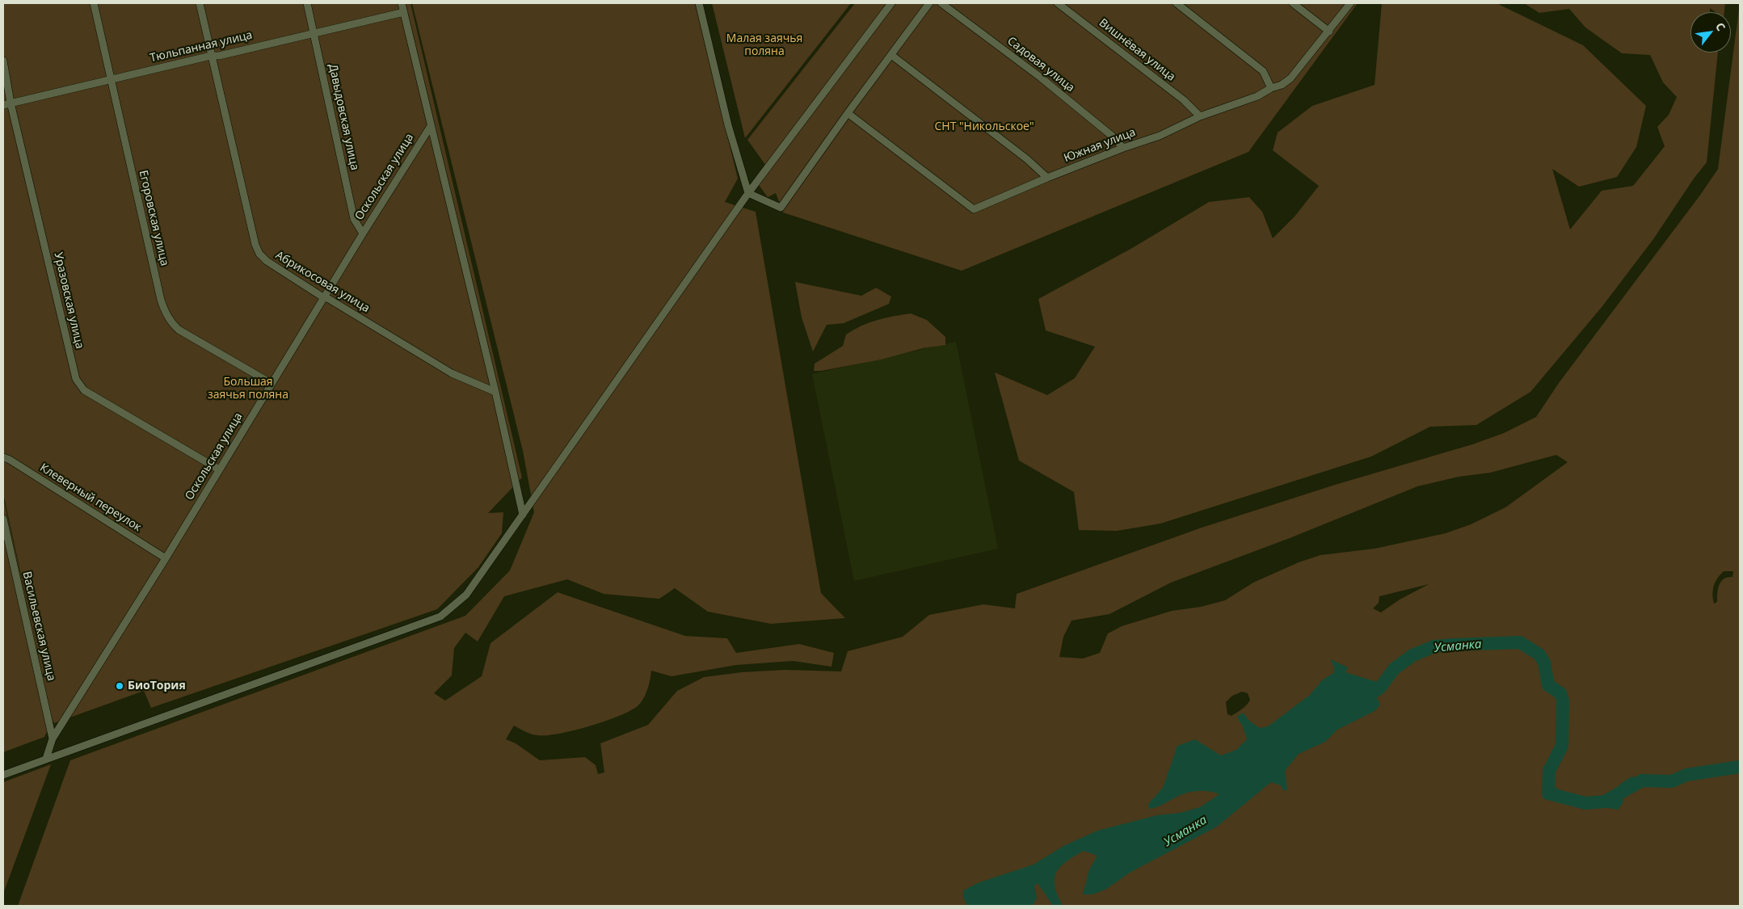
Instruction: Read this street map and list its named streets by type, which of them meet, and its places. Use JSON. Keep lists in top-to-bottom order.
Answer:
{
  "streets": {
    "street": [
      "Тюльпанная улица",
      "Вишнёвая улица",
      "Садовая улица",
      "Давыдовская улица",
      "Южная улица",
      "Оскольская улица",
      "Егоровская улица",
      "Абрикосовая улица",
      "Уразовская улица",
      "Клеверный переулок",
      "Васильевская улица"
    ]
  },
  "crossings": [
    ["Тюльпанная улица", "Давыдовская улица"],
    ["Тюльпанная улица", "Егоровская улица"],
    ["Тюльпанная улица", "Абрикосовая улица"],
    ["Тюльпанная улица", "Уразовская улица"],
    ["Вишнёвая улица", "Южная улица"],
    ["Садовая улица", "Южная улица"],
    ["Давыдовская улица", "Оскольская улица"],
    ["Оскольская улица", "Егоровская улица"],
    ["Оскольская улица", "Абрикосовая улица"],
    ["Оскольская улица", "Уразовская улица"],
    ["Оскольская улица", "Клеверный переулок"],
    ["Оскольская улица", "Васильевская улица"]
  ],
  "water": ["Усманка"],
  "parks": ["Малая заячья поляна", "СНТ \"Никольское\"", "Большая заячья поляна"],
  "places": ["БиоТория"],
  "north": "top right"
}
